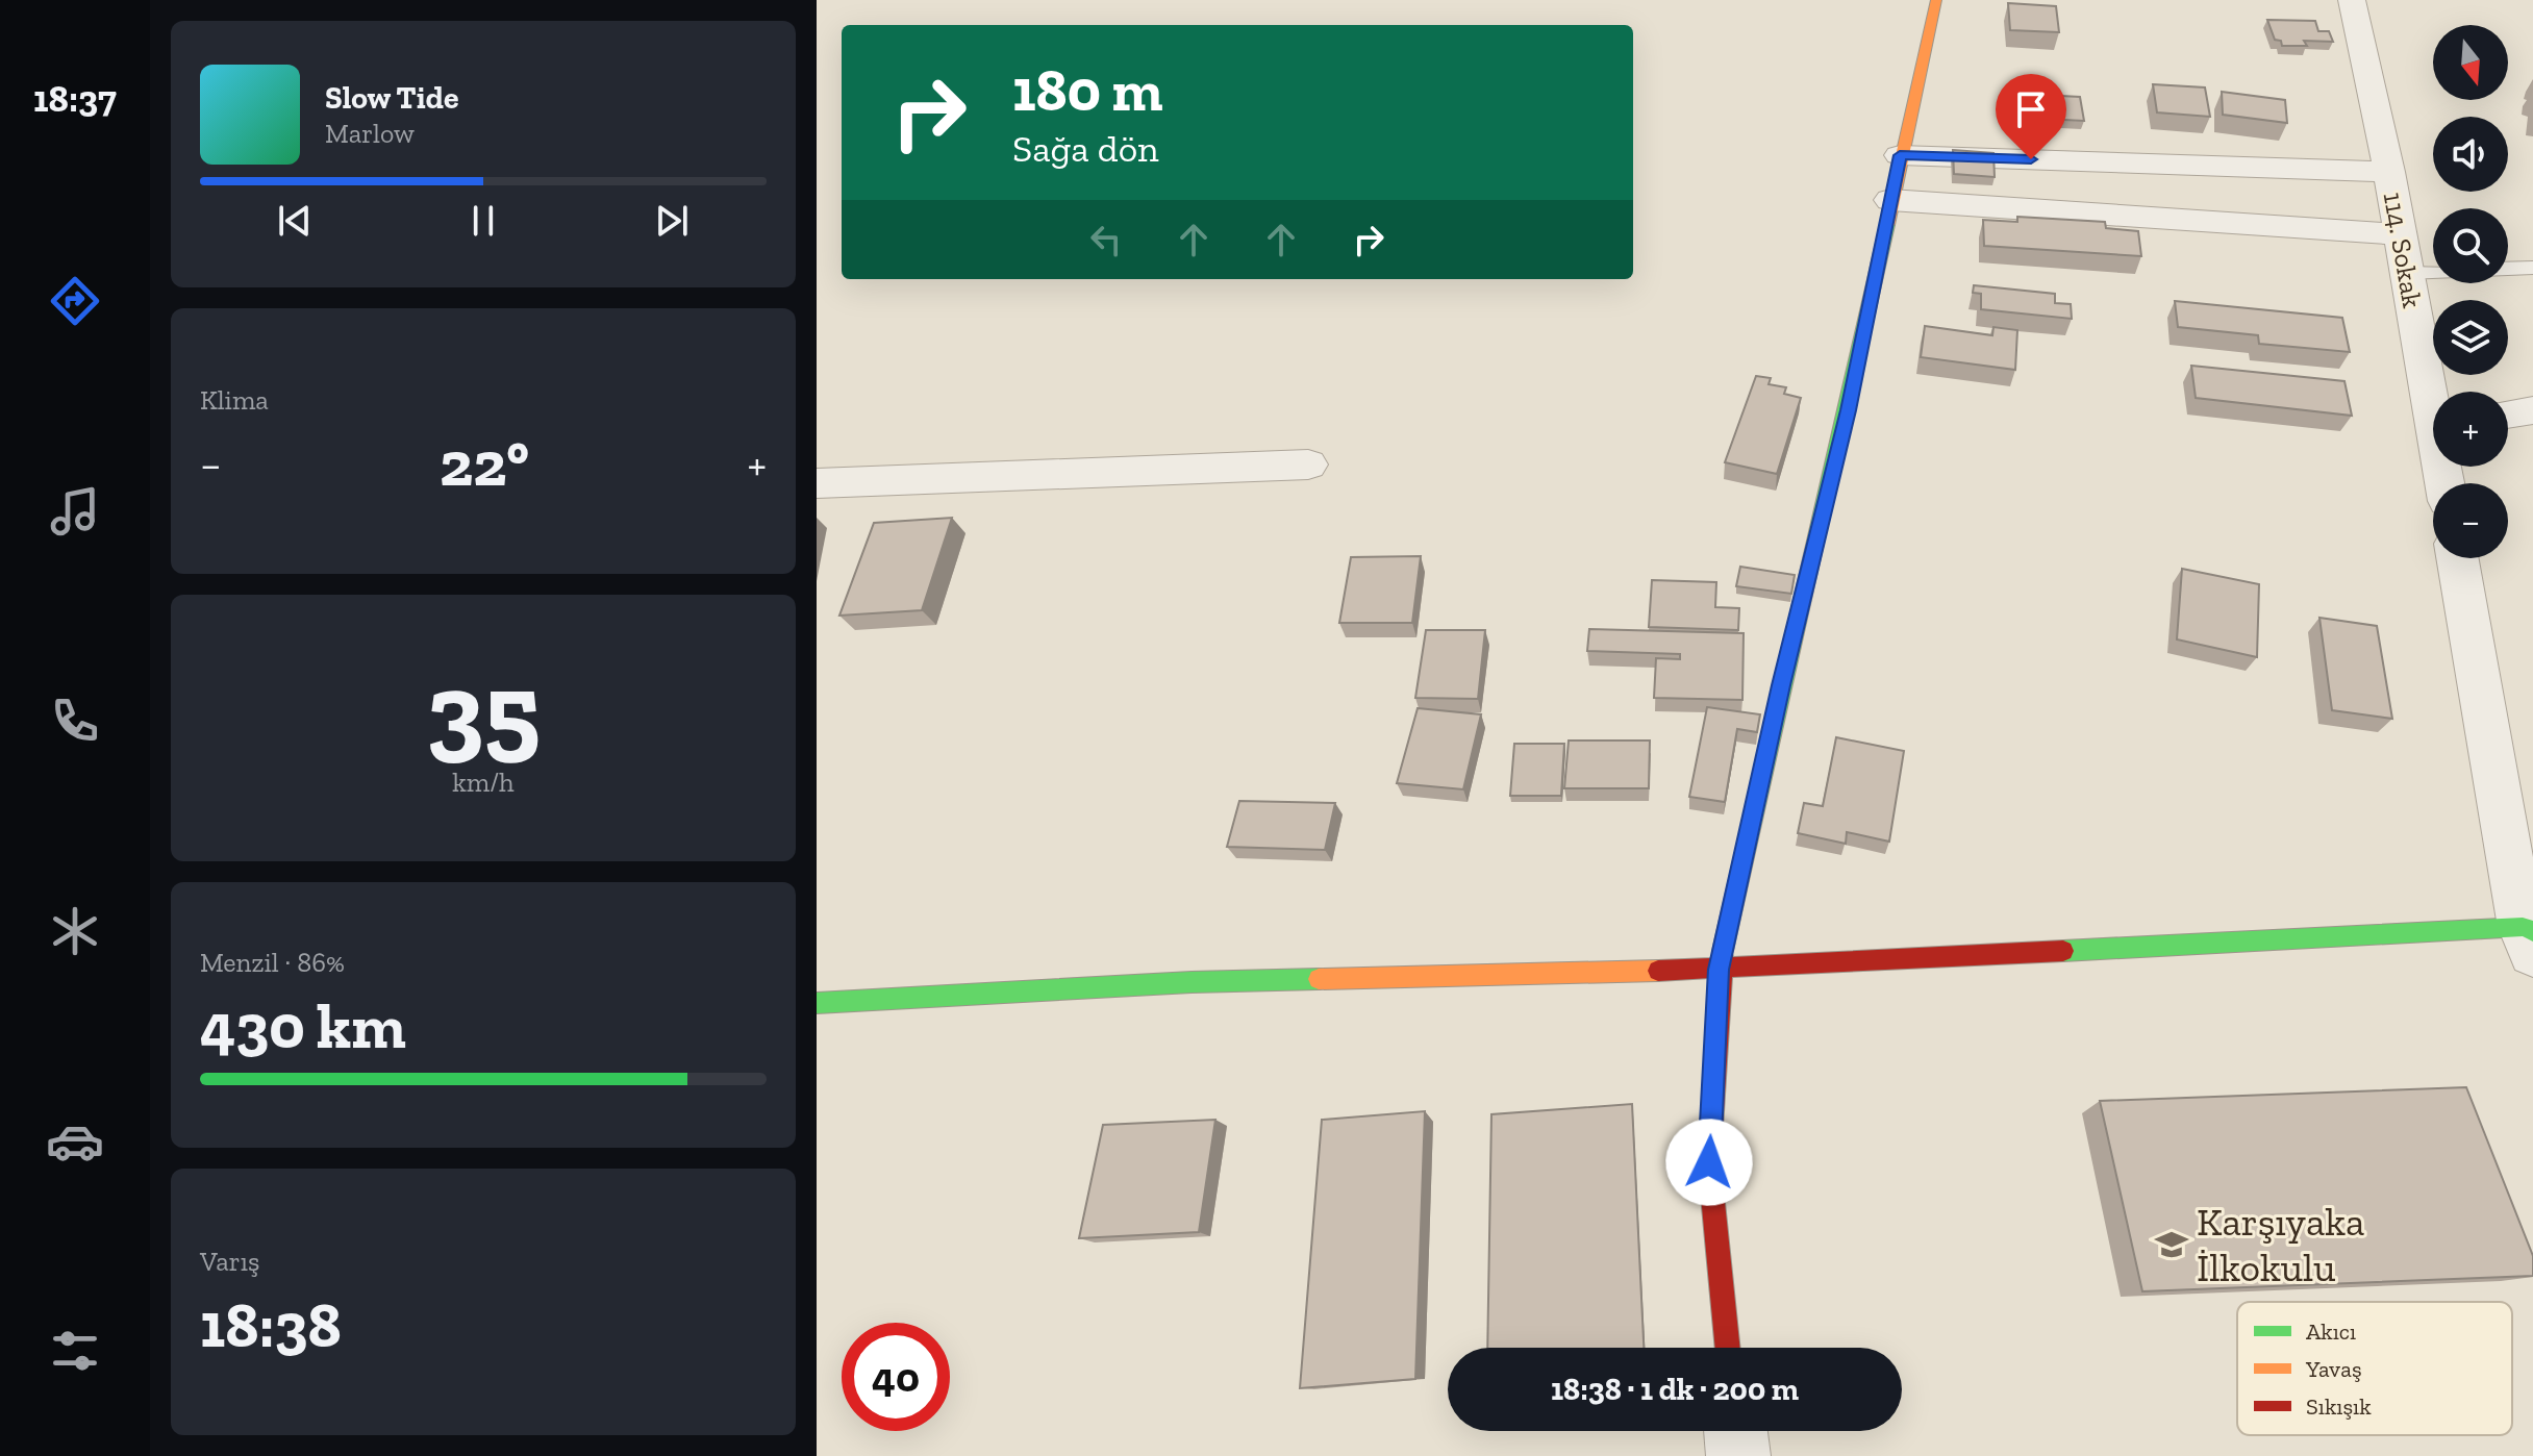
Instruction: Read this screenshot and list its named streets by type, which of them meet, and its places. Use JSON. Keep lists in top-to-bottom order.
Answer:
{
  "streets": {
    "street": ["114. Sokak"]
  },
  "places": {
    "school or university": ["Karşıyaka İlkokulu"]
  },
  "legend": ["Akıcı", "Yavaş", "Sıkışık"],
  "north": "bottom",
  "page": {
    "tabs": "18:37",
    "map_buttons": ["+", "−"],
    "turn": ["180 m", "Sağa dön"],
    "song": ["Slow Tide", "Marlow"],
    "tile": [
      "Klima",
      ["35", "km/h"],
      ["Menzil · 86%", "430 km"],
      ["Varış", "18:38"]
    ],
    "heat": ["−", "22°", "+"],
    "limit": "40",
    "trip": "18:38 · 1 dk · 200 m"
  }
}
